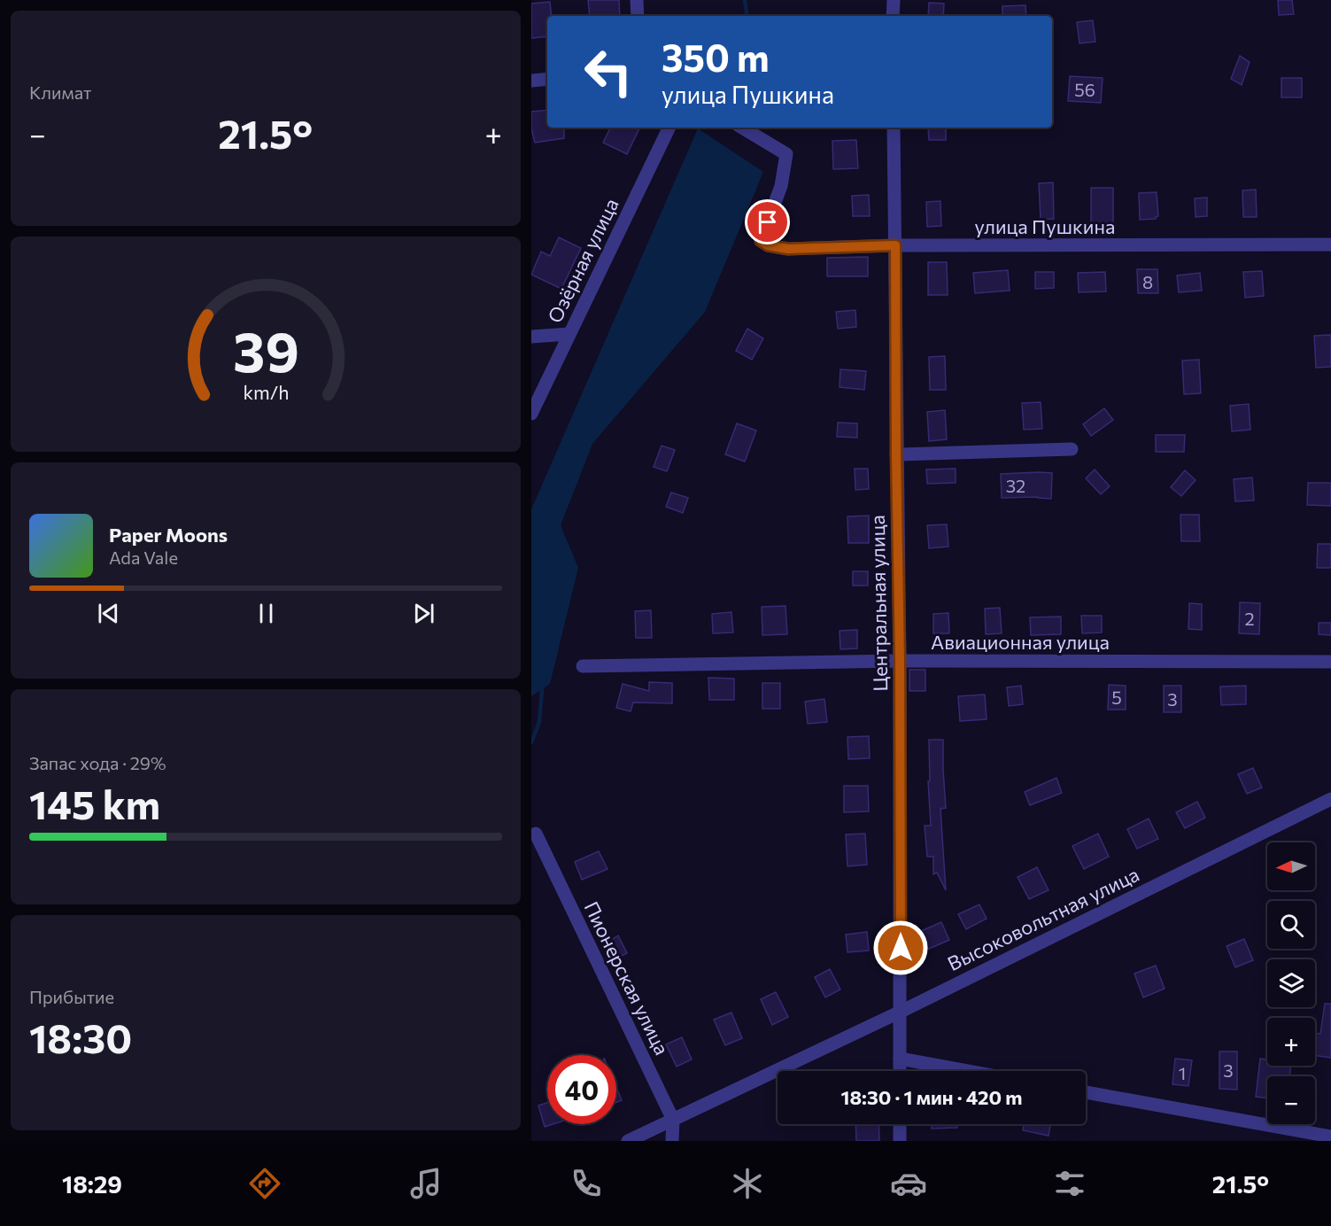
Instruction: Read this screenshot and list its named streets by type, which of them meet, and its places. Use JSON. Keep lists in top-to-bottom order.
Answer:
{
  "streets": {
    "street": [
      "улица Пушкина",
      "Озёрная улица",
      "Центральная улица",
      "Авиационная улица",
      "Высоковольтная улица",
      "Пионерская улица"
    ]
  },
  "crossings": [
    ["улица Пушкина", "Центральная улица"],
    ["Центральная улица", "Авиационная улица"],
    ["Центральная улица", "Высоковольтная улица"],
    ["Высоковольтная улица", "Пионерская улица"]
  ],
  "house_numbers": [
    "56",
    "8",
    "32",
    "2",
    "5",
    "3",
    "3",
    "1"
  ],
  "north": "left",
  "page": {
    "tile": [
      "Климат",
      ["Запас хода · 29%", "145 km"],
      ["Прибытие", "18:30"]
    ],
    "turn": ["350 m", "улица Пушкина"],
    "heat": ["−", "21.5°", "+"],
    "song": ["Paper Moons", "Ada Vale"],
    "map_buttons": ["+", "−"],
    "limit": "40",
    "trip": "18:30 · 1 мин · 420 m",
    "tabs": ["18:29", "21.5°"],
    "gauge": ["39", "km/h"]
  }
}
